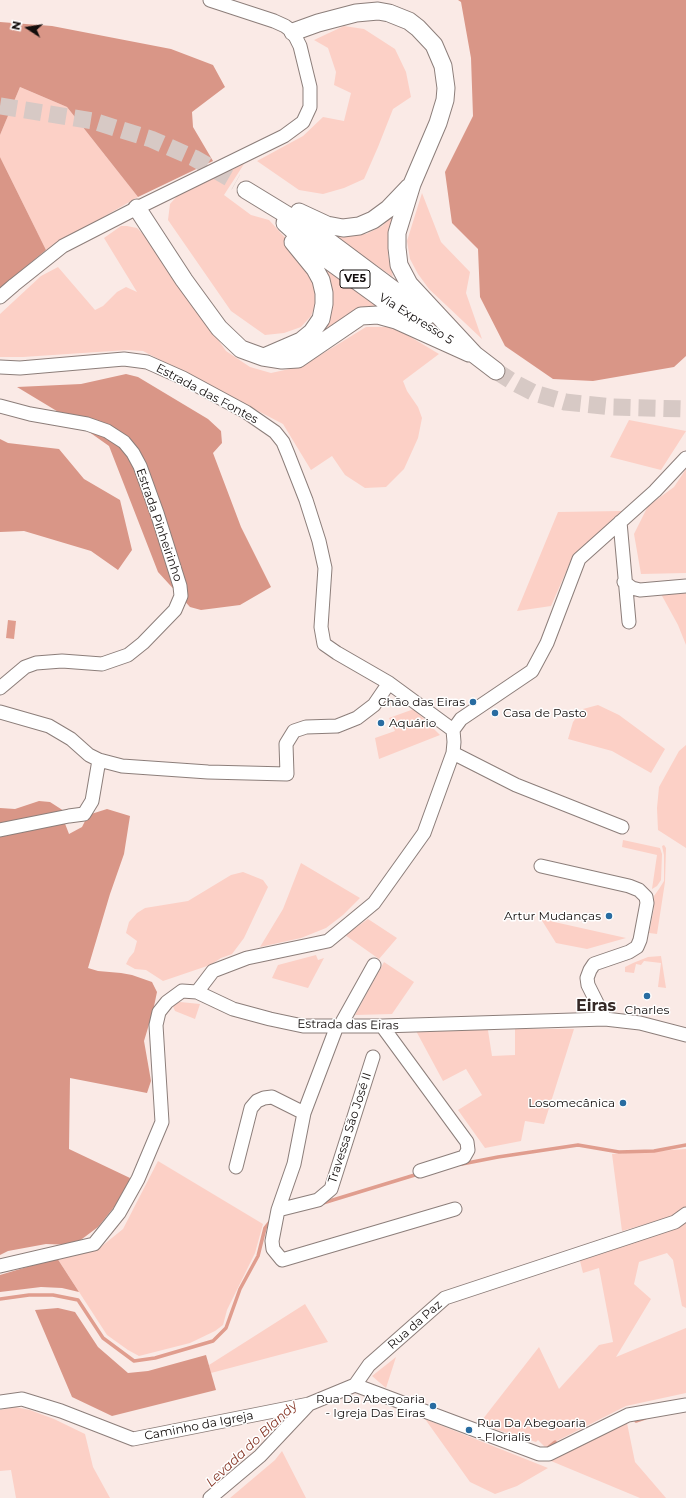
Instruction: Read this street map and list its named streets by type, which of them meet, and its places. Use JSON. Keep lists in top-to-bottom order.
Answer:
{
  "streets": {
    "main road": ["VE5", "Via Expresso 5"],
    "street": [
      "Estrada das Fontes",
      "Estrada Pinheirinho",
      "Estrada das Eiras",
      "Travessa São José II",
      "Rua da Paz",
      "Caminho da Igreja"
    ]
  },
  "crossings": [
    ["VE5", "Via Expresso 5"]
  ],
  "districts": ["Eiras"],
  "water": ["Levada do Blandy"],
  "places": [
    "Chão das Eiras",
    "Casa de Pasto",
    "Aquário",
    "Artur Mudanças",
    "Charles",
    "Losomecânica",
    "Rua Da Abegoaria - Igreja Das Eiras",
    "Rua Da Abegoaria - Florialis"
  ],
  "north": "left"
}
